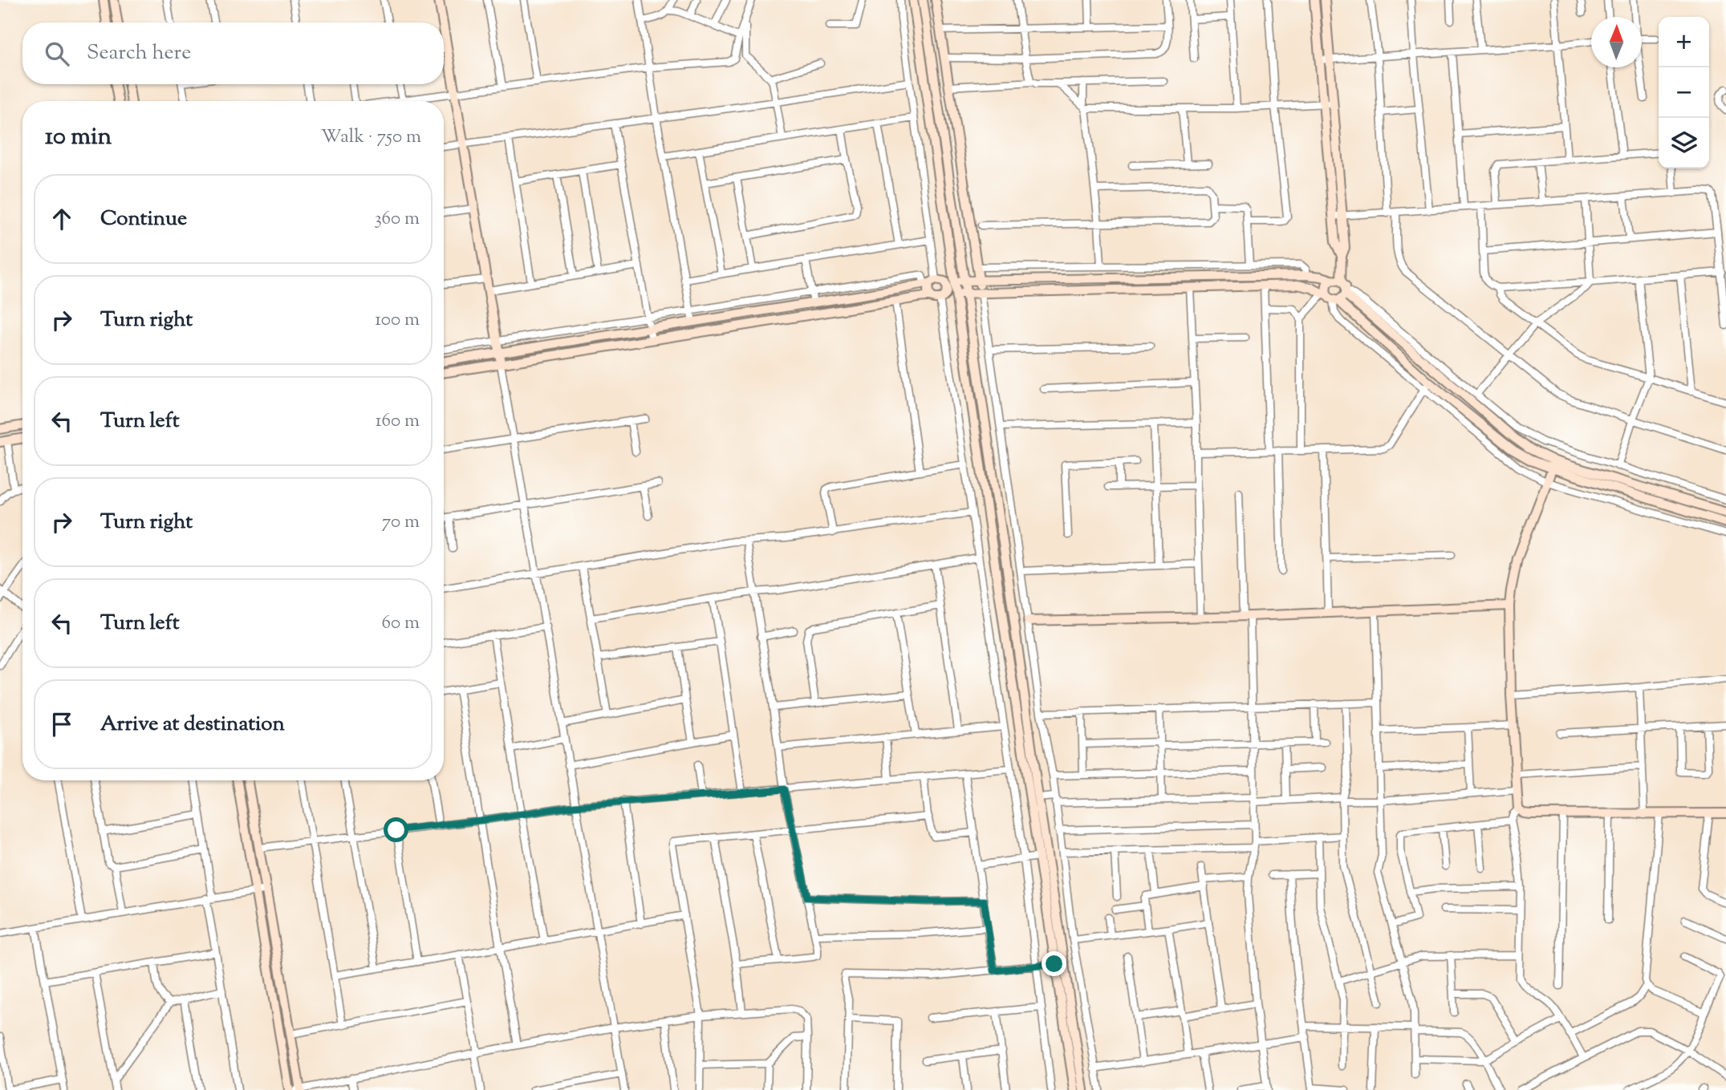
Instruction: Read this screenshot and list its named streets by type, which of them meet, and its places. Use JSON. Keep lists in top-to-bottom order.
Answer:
{
  "north": "top",
  "page": {
    "map_buttons": ["+", "−"],
    "search": "Search here",
    "heading": ["10 min", "Walk · 750 m"],
    "list": [
      ["Continue", "360 m"],
      ["Turn right", "100 m"],
      ["Turn left", "160 m"],
      ["Turn right", "70 m"],
      ["Turn left", "60 m"],
      "Arrive at destination"
    ]
  }
}
